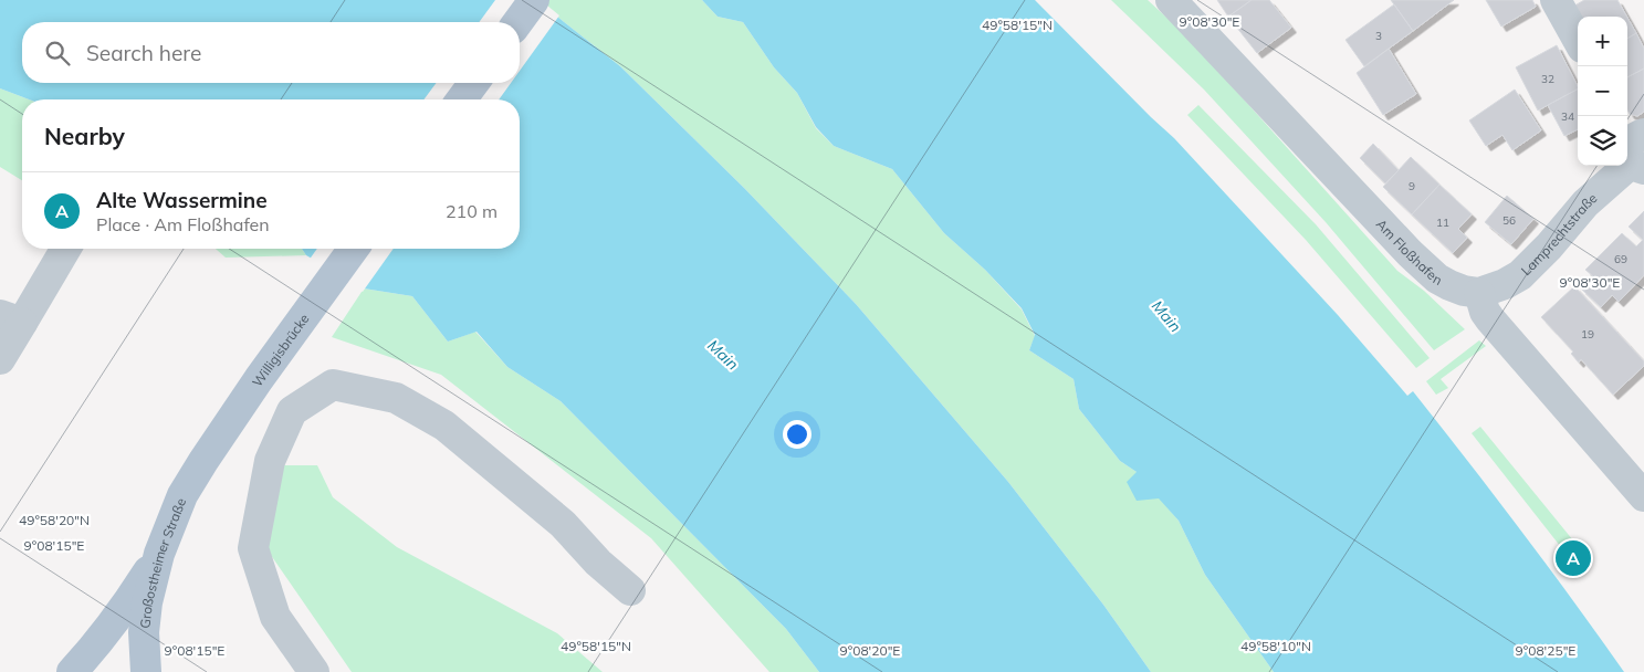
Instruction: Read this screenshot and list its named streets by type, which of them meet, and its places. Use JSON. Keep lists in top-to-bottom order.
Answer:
{
  "streets": {
    "main road": ["Willigisbrücke", "Großostheimer Straße"],
    "street": ["Lamprechtstraße", "Am Floßhafen"]
  },
  "crossings": [
    ["Lamprechtstraße", "Am Floßhafen"],
    ["Willigisbrücke", "Großostheimer Straße"]
  ],
  "water": ["Main"],
  "house_numbers": [
    "3",
    "32",
    "34",
    "9",
    "56",
    "11",
    "69",
    "19"
  ],
  "page": {
    "map_buttons": ["+", "−"],
    "search": "Search here",
    "heading": "Nearby",
    "list": [
      {
        "mark": "A",
        "name": "Alte Wassermine",
        "note": "Place · Am Floßhafen",
        "value": "210 m"
      }
    ],
    "pins": "A"
  },
  "coordinates": [
    "9°08'30\"E",
    "49°58'15\"N",
    "49°58'20\"N",
    "9°08'15\"E",
    "49°58'10\"N",
    "9°08'20\"E",
    "9°08'25\"E"
  ]
}
